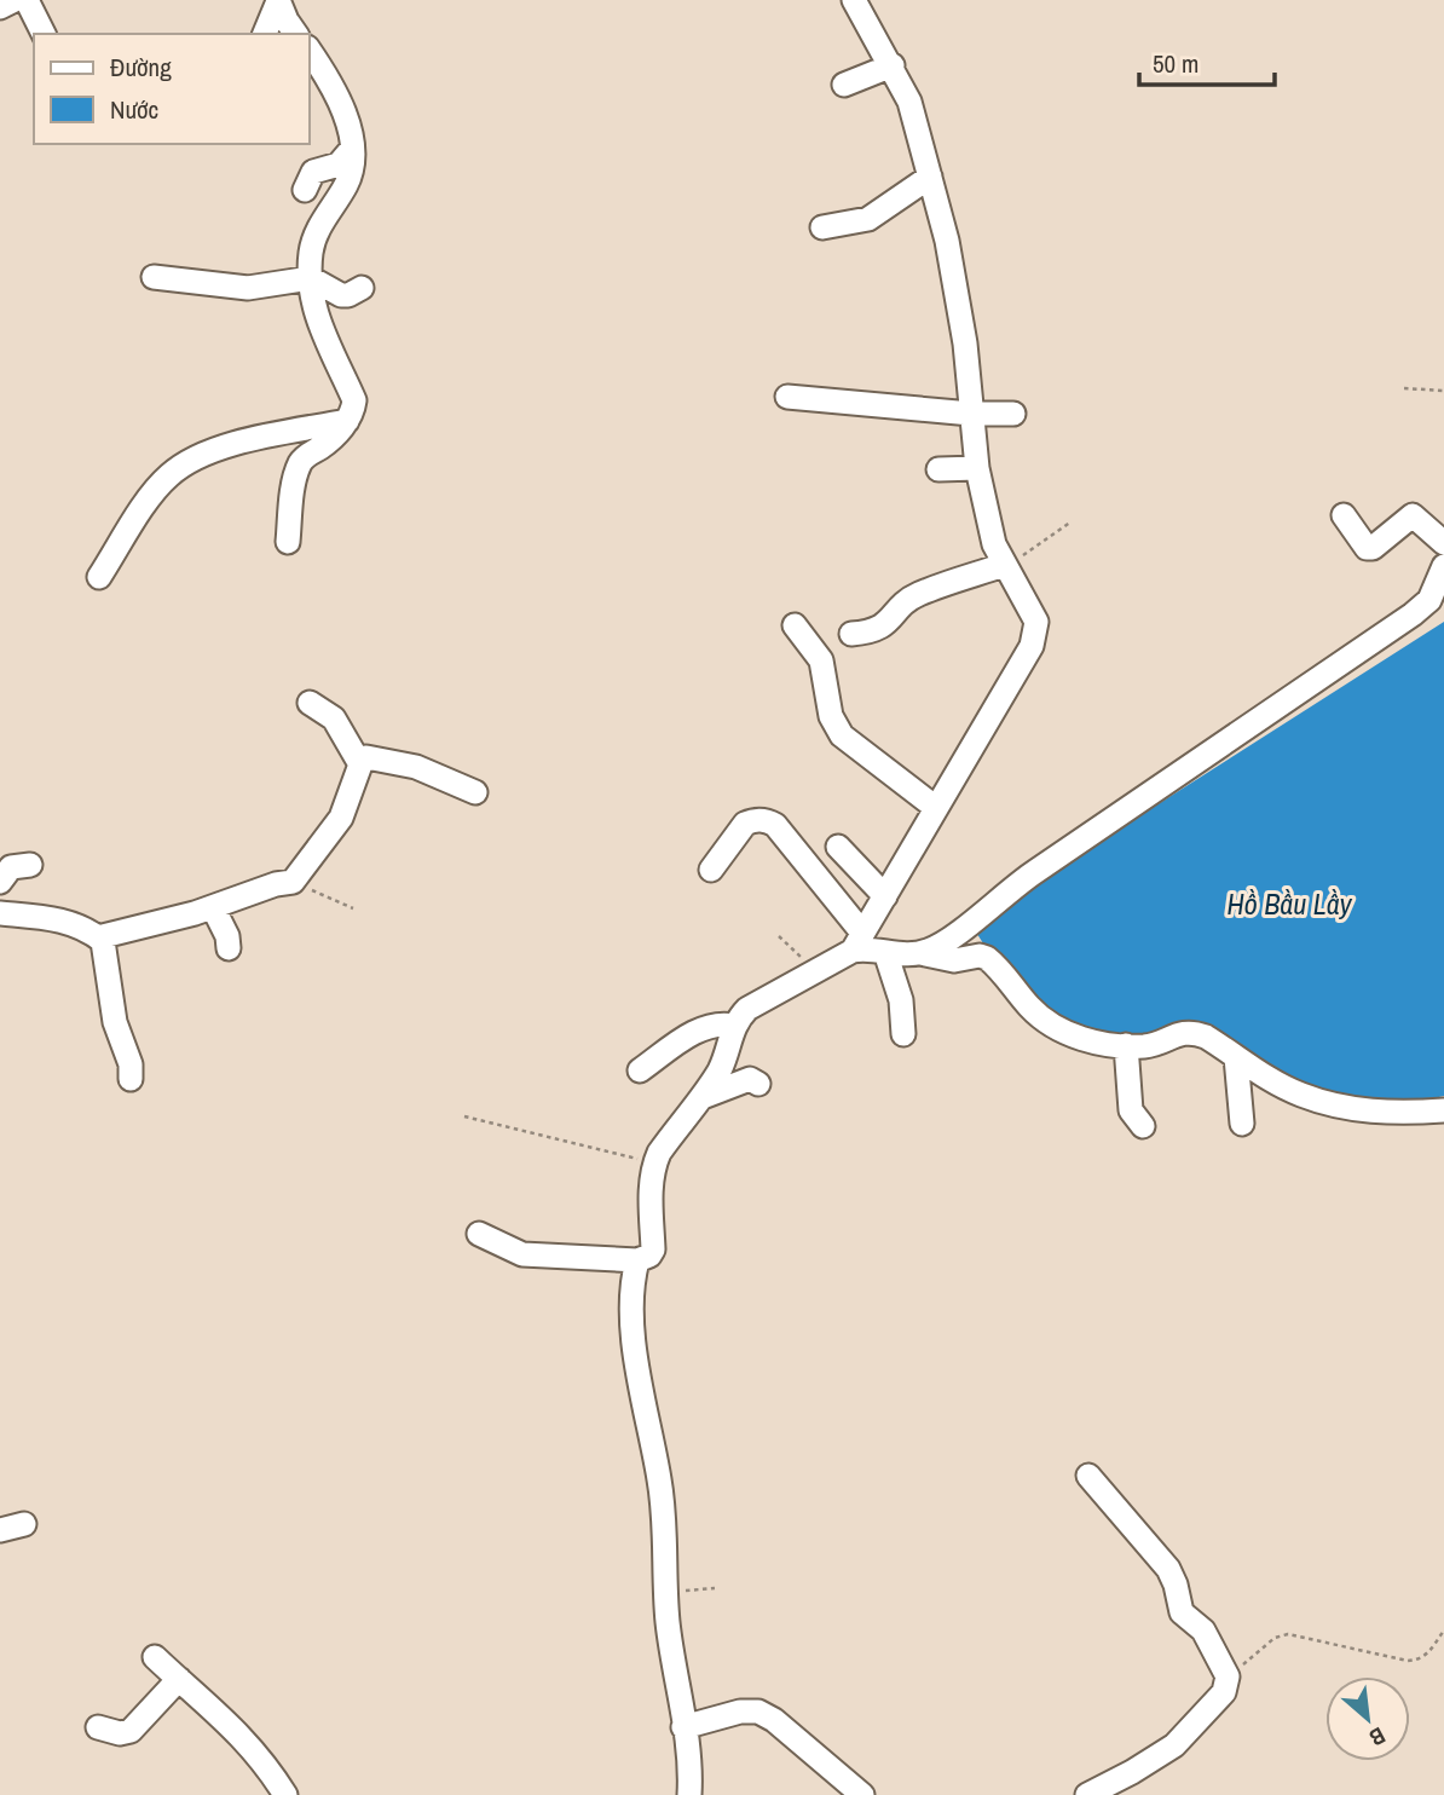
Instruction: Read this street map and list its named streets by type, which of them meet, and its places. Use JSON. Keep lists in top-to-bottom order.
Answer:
{
  "water": ["Hồ Bầu Lầy"],
  "legend": ["Đường", "Nước"],
  "scale_bar": "50 m",
  "north": "bottom right"
}
